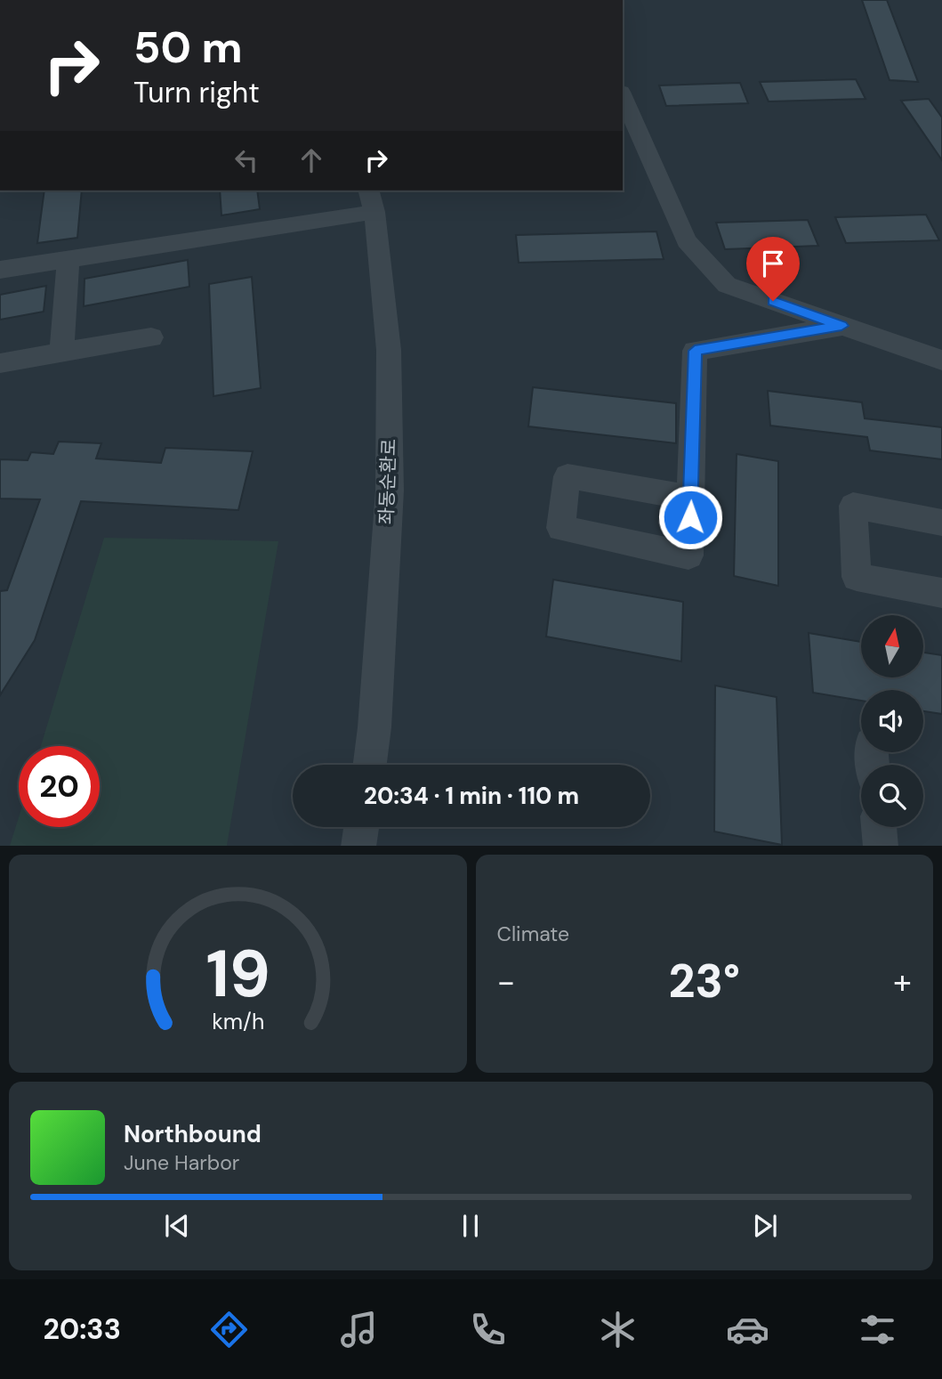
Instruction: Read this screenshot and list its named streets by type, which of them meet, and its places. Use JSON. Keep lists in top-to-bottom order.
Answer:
{
  "streets": {
    "street": ["좌동순환로"]
  },
  "north": "top",
  "page": {
    "turn": ["50 m", "Turn right"],
    "limit": "20",
    "trip": "20:34 · 1 min · 110 m",
    "tile": "Climate",
    "heat": ["−", "23°", "+"],
    "song": ["Northbound", "June Harbor"],
    "tabs": "20:33",
    "gauge": ["19", "km/h"]
  }
}
